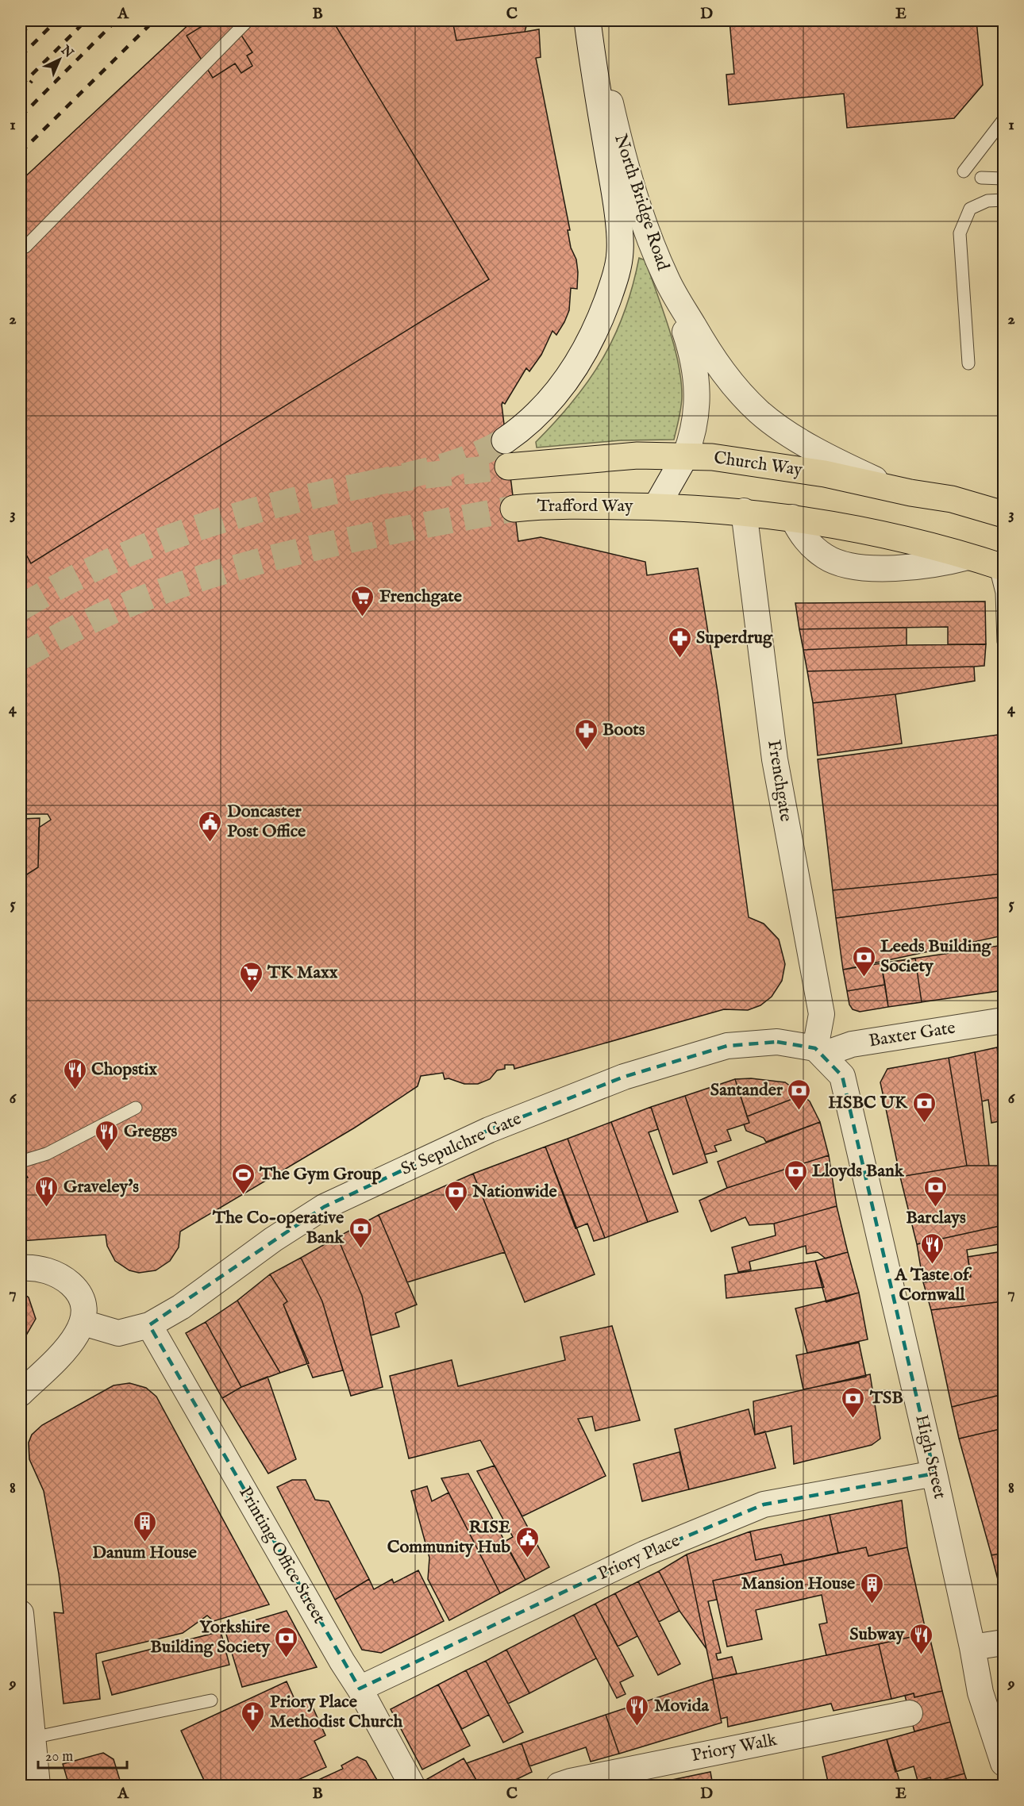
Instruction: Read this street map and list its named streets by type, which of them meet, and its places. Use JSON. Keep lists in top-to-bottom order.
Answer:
{
  "streets": {
    "highway": ["Church Way", "Trafford Way"],
    "street": [
      "North Bridge Road",
      "Frenchgate",
      "Baxter Gate",
      "St Sepulchre Gate",
      "High Street",
      "Printing Office Street",
      "Priory Place",
      "Priory Walk"
    ]
  },
  "crossings": [
    ["North Bridge Road", "Church Way"],
    ["Frenchgate", "Baxter Gate"],
    ["Frenchgate", "St Sepulchre Gate"],
    ["Frenchgate", "High Street"],
    ["Baxter Gate", "St Sepulchre Gate"],
    ["Baxter Gate", "High Street"],
    ["St Sepulchre Gate", "High Street"],
    ["St Sepulchre Gate", "Printing Office Street"],
    ["High Street", "Priory Place"],
    ["Printing Office Street", "Priory Place"]
  ],
  "places": {
    "supermarket": ["Frenchgate", "TK Maxx"],
    "pharmacy": ["Superdrug", "Boots"],
    "public building": ["Doncaster Post Office", "RISE Community Hub"],
    "bank": [
      "Leeds Building Society",
      "Santander",
      "HSBC UK",
      "Lloyds Bank",
      "Barclays",
      "Nationwide",
      "The Co-operative Bank",
      "TSB",
      "Yorkshire Building Society"
    ],
    "restaurant": [
      "Chopstix",
      "Greggs",
      "Graveley's",
      "A Taste of Cornwall",
      "Subway",
      "Movida"
    ],
    "sports": ["The Gym Group"],
    "building": ["Danum House", "Mansion House"],
    "church": ["Priory Place Methodist Church"]
  },
  "scale_bar": "20 m",
  "north": "top right",
  "grid": {
    "columns": [
      "A",
      "B",
      "C",
      "D",
      "E"
    ],
    "rows": [
      "1",
      "2",
      "3",
      "4",
      "5",
      "6",
      "7",
      "8",
      "9"
    ]
  }
}
